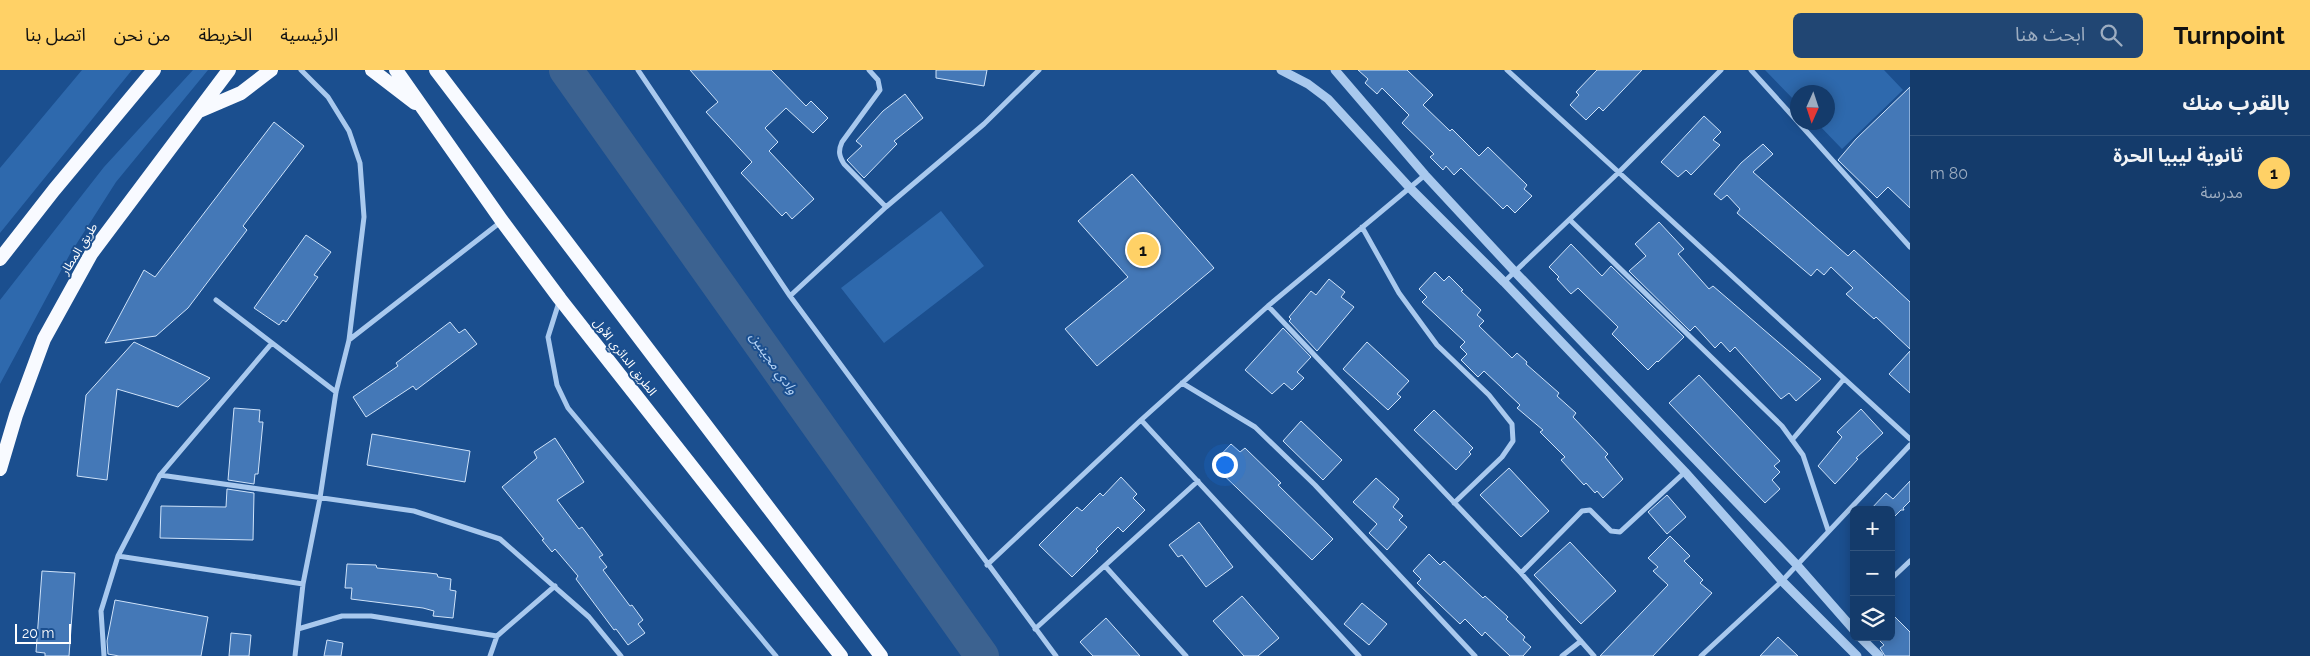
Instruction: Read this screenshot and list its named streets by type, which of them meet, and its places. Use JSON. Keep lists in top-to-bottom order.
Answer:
{
  "streets": {
    "highway": ["طريق المطار", "الطريق الدائري الأول"]
  },
  "water": ["وادي مجينين"],
  "scale_bar": "20 m",
  "north": "bottom",
  "page": {
    "header": "Turnpoint",
    "search": "ابحث هنا",
    "nav": [
      "الرئيسية",
      "الخريطة",
      "من نحن",
      "اتصل بنا"
    ],
    "heading": "بالقرب منك",
    "list": [
      {
        "mark": "1",
        "name": "ثانوية ليبيا الحرة",
        "note": "مدرسة",
        "value": "80 m"
      }
    ],
    "pins": "1",
    "map_buttons": ["+", "−"],
    "scale": "20 m"
  }
}
